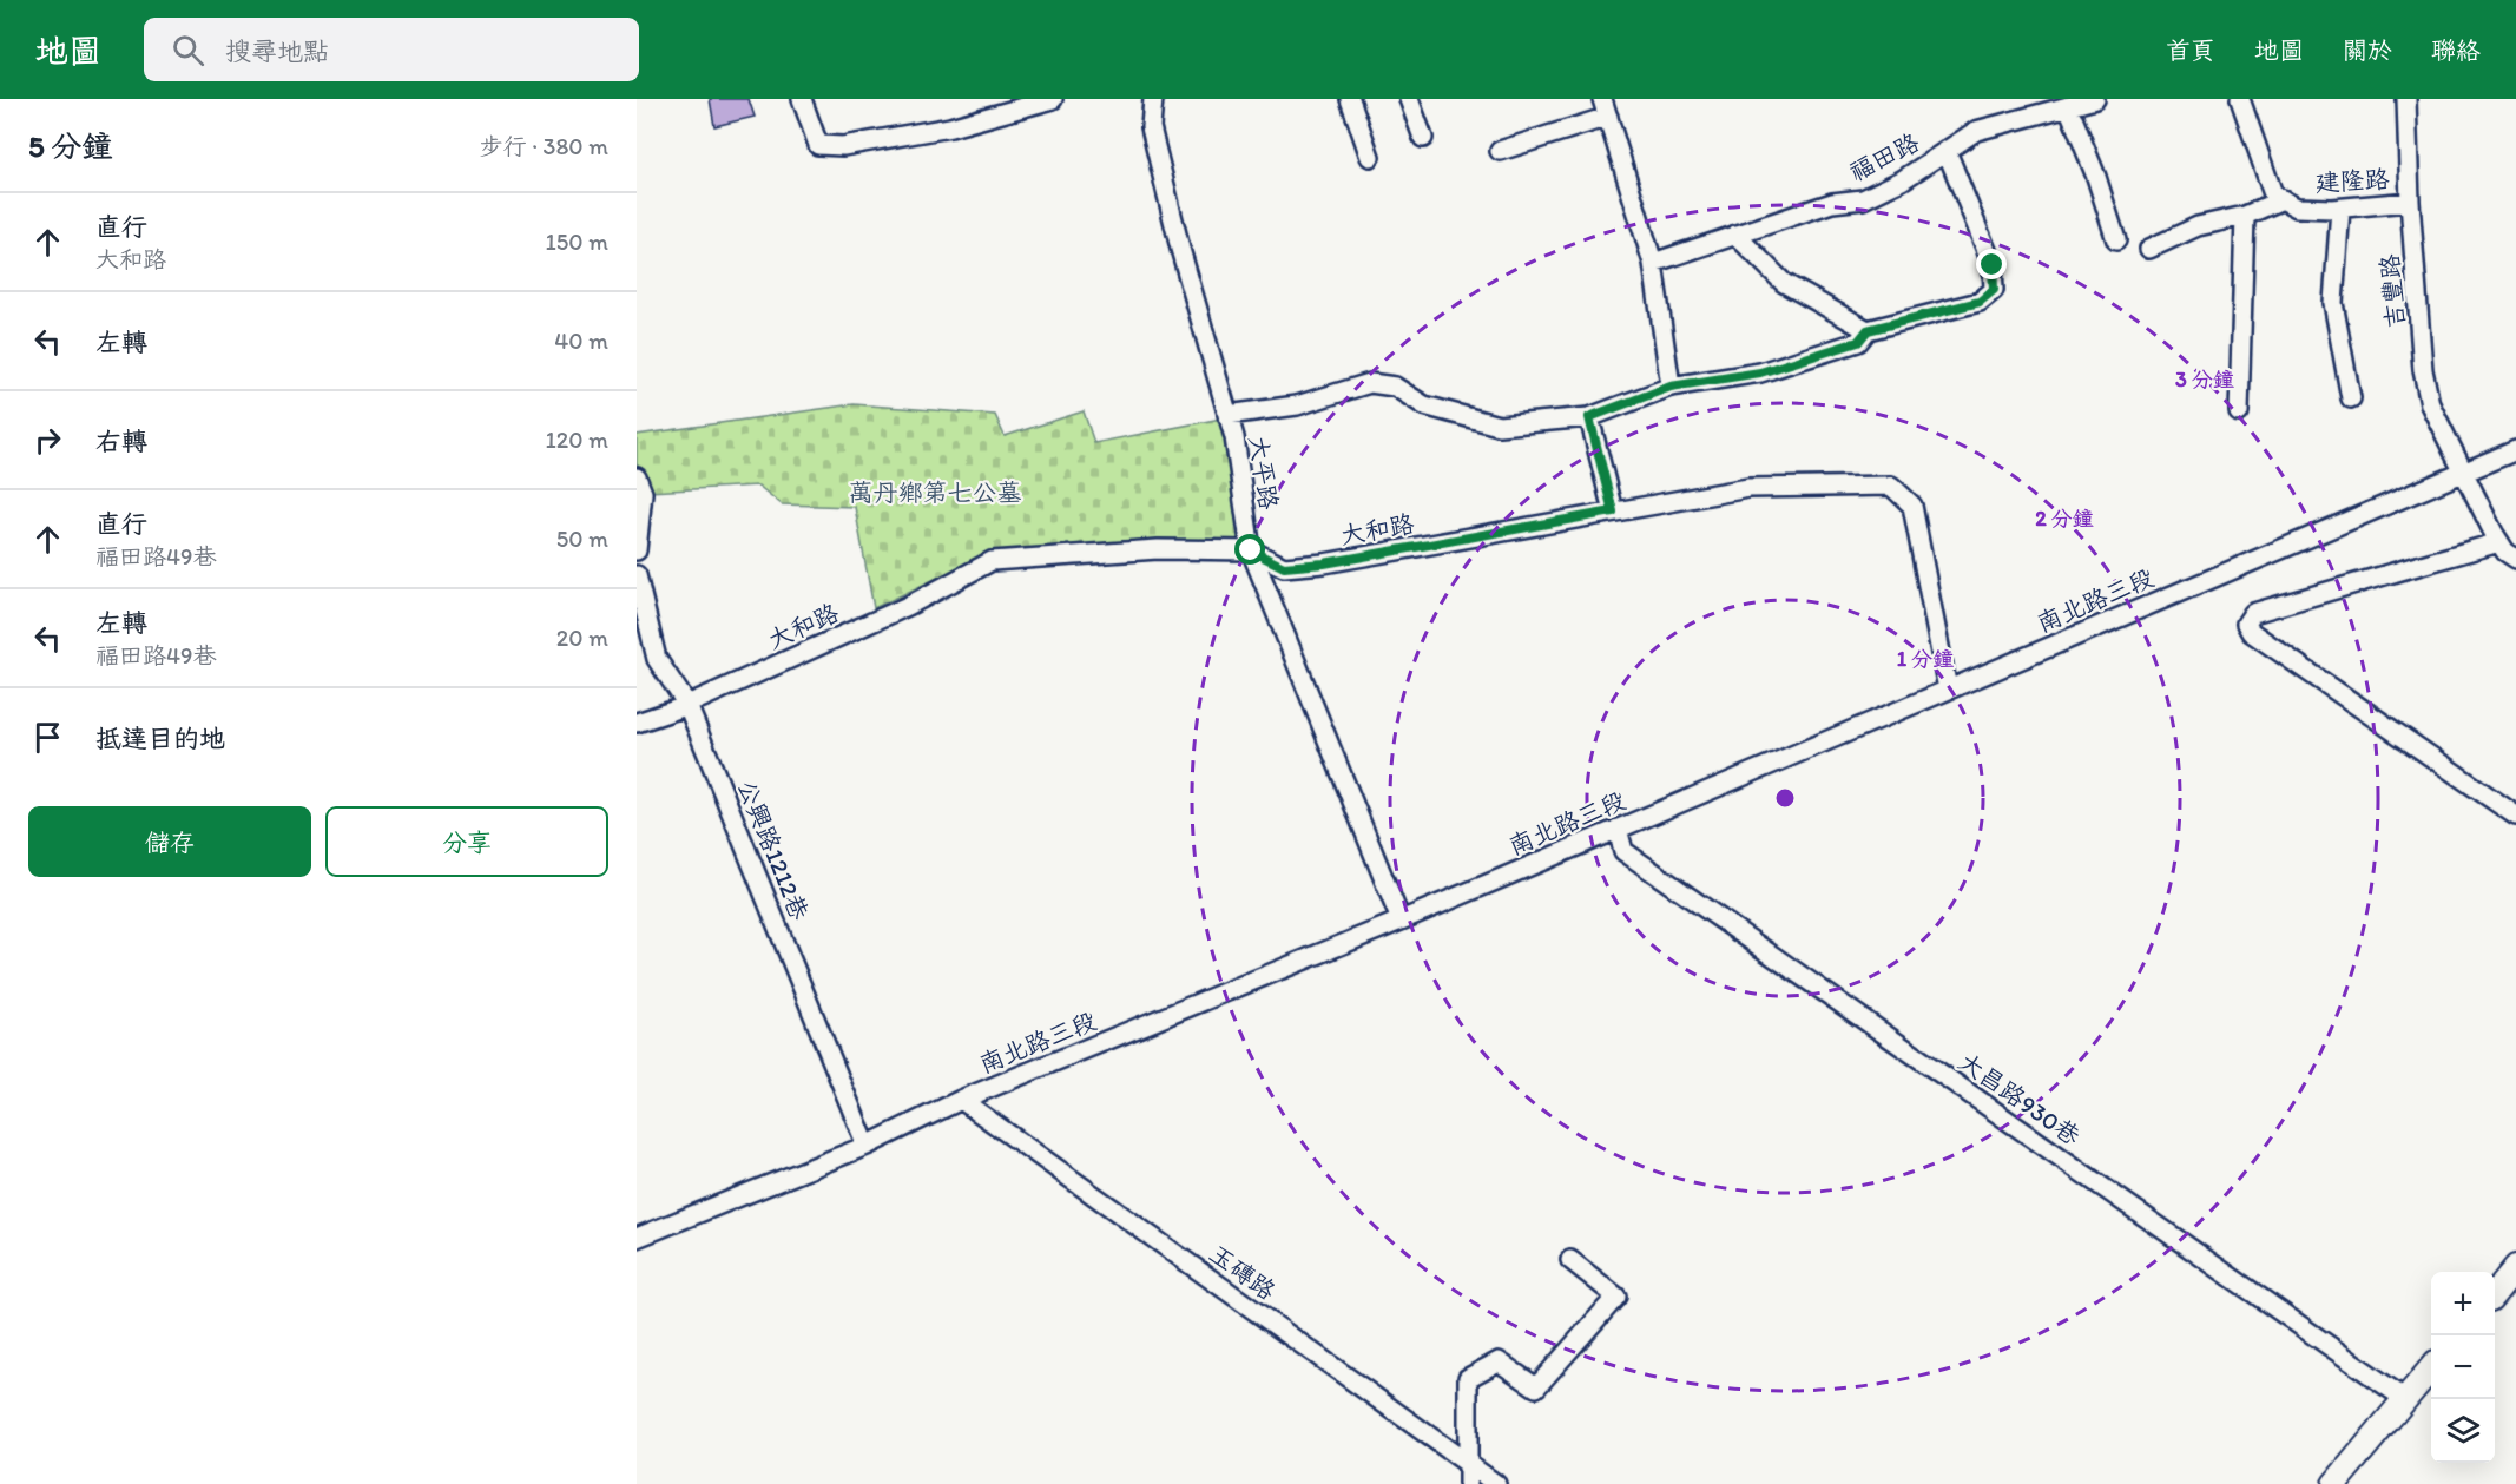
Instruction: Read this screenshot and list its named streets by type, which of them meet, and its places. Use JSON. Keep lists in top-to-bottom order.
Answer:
{
  "streets": {
    "street": [
      "福田路",
      "建隆路",
      "吉豐路",
      "大平路",
      "大和路",
      "南北路三段",
      "公興路1212巷",
      "大昌路930巷",
      "玉磚路"
    ]
  },
  "crossings": [
    ["建隆路", "吉豐路"],
    ["吉豐路", "南北路三段"],
    ["大平路", "大和路"],
    ["大平路", "南北路三段"],
    ["大和路", "南北路三段"],
    ["大和路", "公興路1212巷"],
    ["南北路三段", "公興路1212巷"],
    ["南北路三段", "大昌路930巷"],
    ["南北路三段", "玉磚路"]
  ],
  "parks": ["萬丹鄉第七公墓"],
  "page": {
    "header": "地圖",
    "search": "搜尋地點",
    "nav": [
      "首頁",
      "地圖",
      "關於",
      "聯絡"
    ],
    "heading": ["5 分鐘", "步行 · 380 m"],
    "list": [
      ["直行", "大和路", "150 m"],
      ["左轉", "40 m"],
      ["右轉", "120 m"],
      ["直行", "福田路49巷", "50 m"],
      ["左轉", "福田路49巷", "20 m"],
      "抵達目的地"
    ],
    "buttons": ["儲存", "分享"],
    "map_buttons": ["+", "−"]
  },
  "rings": ["3 分鐘", "2 分鐘", "1 分鐘"]
}
